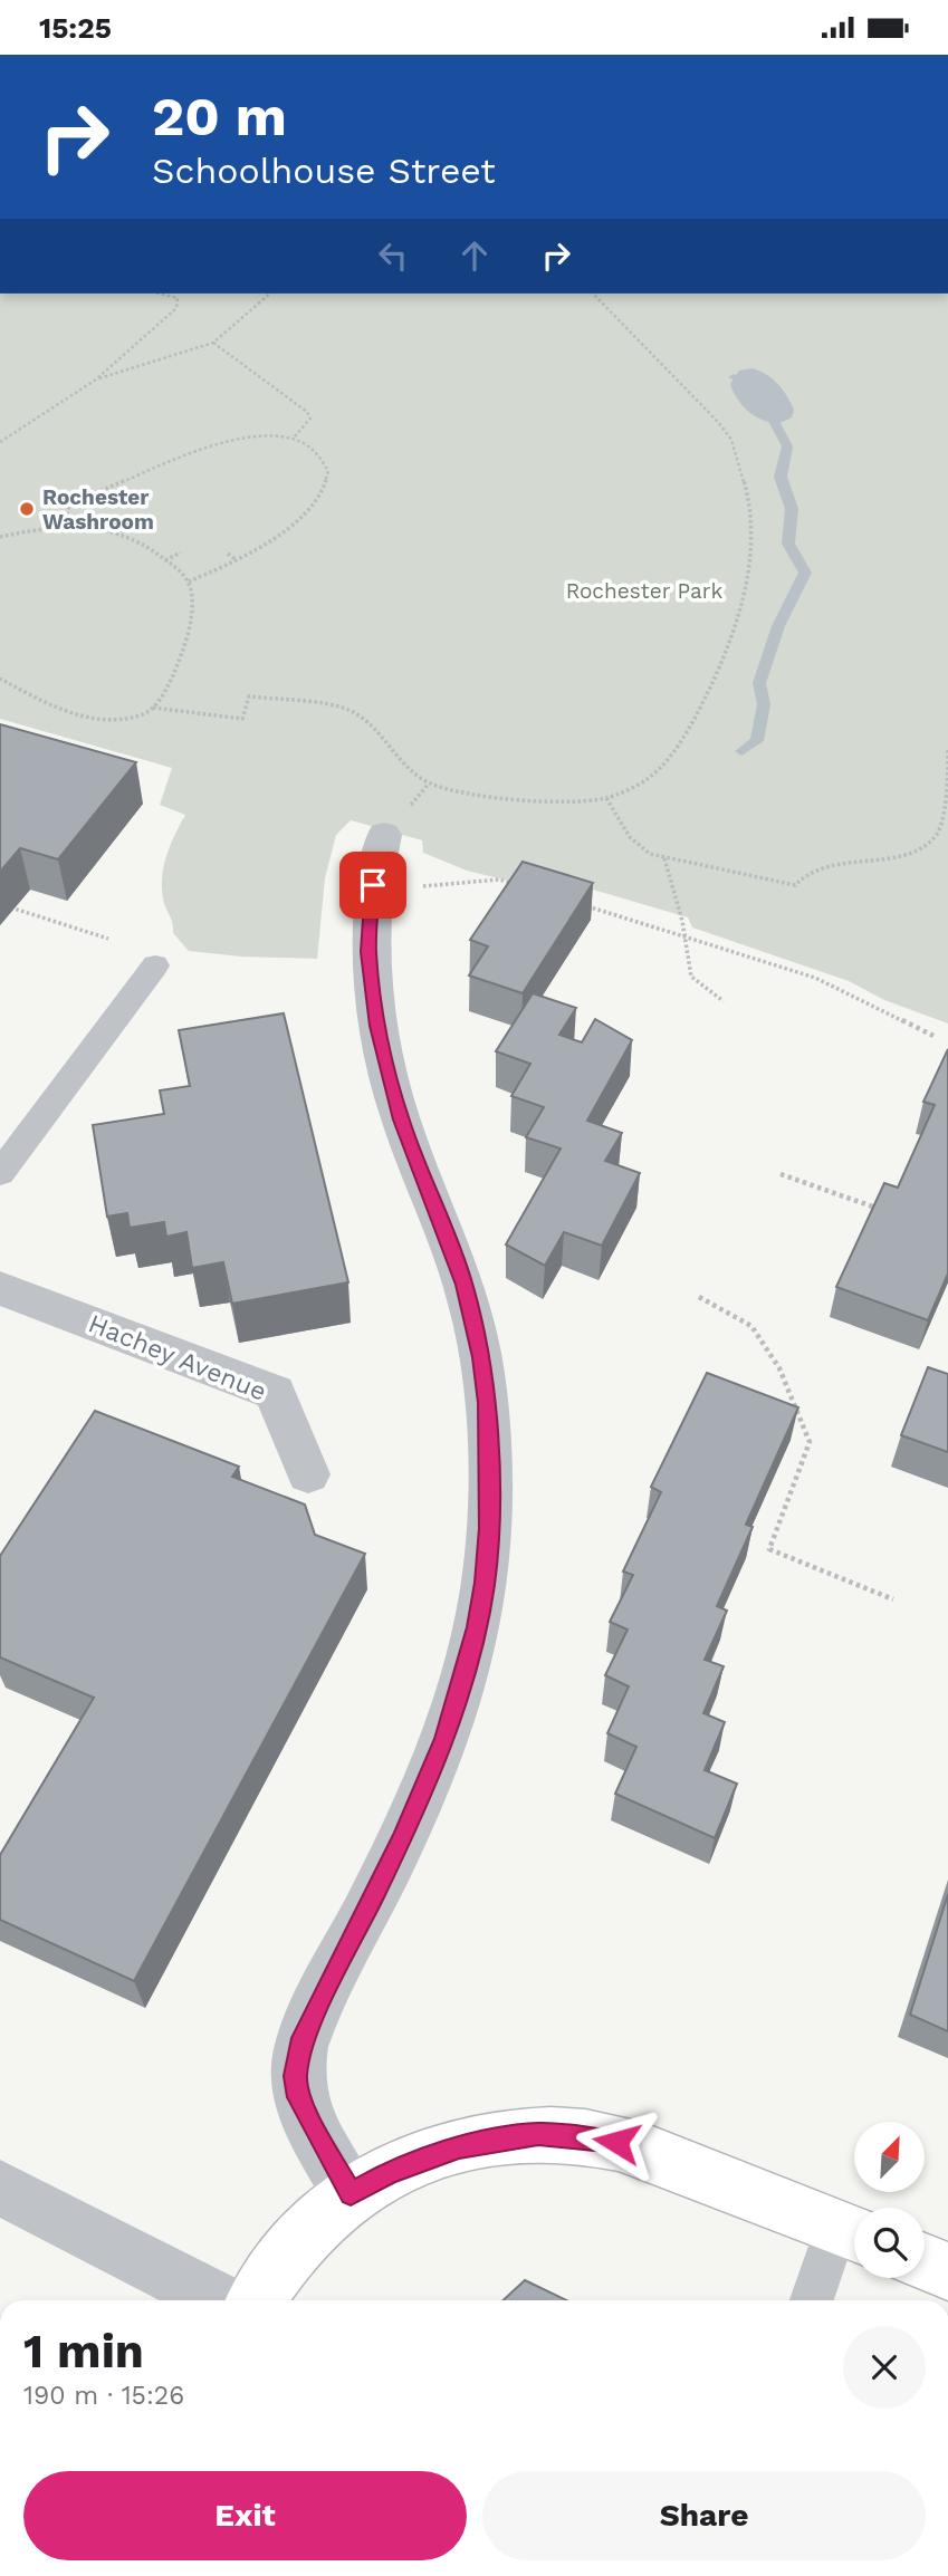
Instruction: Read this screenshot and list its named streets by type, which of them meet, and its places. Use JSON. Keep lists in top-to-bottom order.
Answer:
{
  "streets": {
    "street": ["Hachey Avenue"]
  },
  "parks": ["Rochester Park"],
  "places": ["Rochester Washroom"],
  "north": "top right",
  "page": {
    "status": "15:25",
    "turn": ["20 m", "Schoolhouse Street"],
    "heading": ["1 min", "190 m · 15:26"],
    "buttons": ["Exit", "Share"]
  }
}
